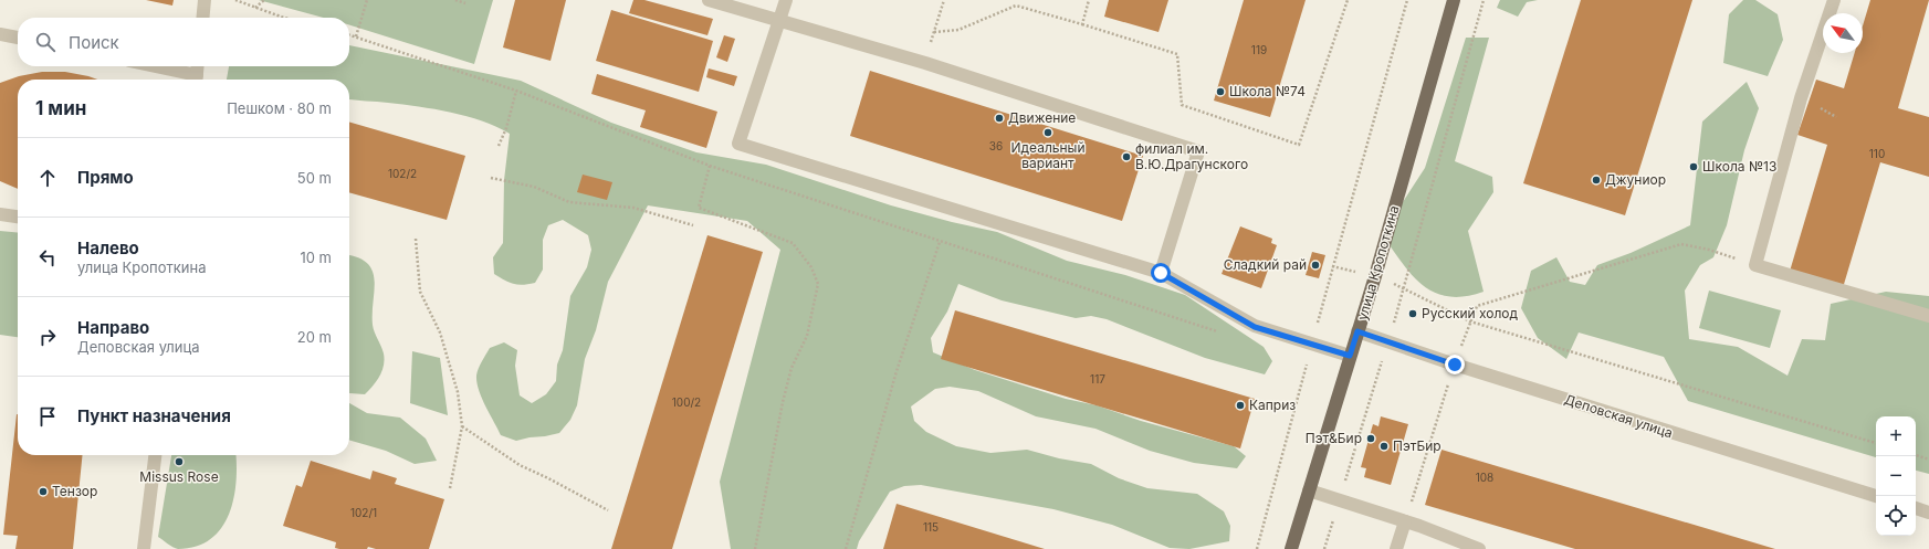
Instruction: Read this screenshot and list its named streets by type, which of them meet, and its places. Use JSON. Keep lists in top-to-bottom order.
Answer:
{
  "streets": {
    "main road": ["улица Кропоткина"],
    "street": ["Деповская улица"]
  },
  "crossings": [
    ["улица Кропоткина", "Деповская улица"]
  ],
  "places": [
    "Школа №74",
    "Движение",
    "Идеальный вариант",
    "филиал им. В.Ю.Драгунского",
    "Школа №13",
    "Джуниор",
    "Сладкий рай",
    "Русский холод",
    "Каприз",
    "Пэт&Бир",
    "ПэтБир",
    "Missus Rose",
    "Тензор"
  ],
  "house_numbers": [
    "119",
    "36",
    "110",
    "102/2",
    "117",
    "100/2",
    "108",
    "102/1",
    "115"
  ],
  "north": "top left",
  "page": {
    "search": "Поиск",
    "heading": ["1 мин", "Пешком · 80 m"],
    "list": [
      ["Прямо", "50 m"],
      ["Налево", "улица Кропоткина", "10 m"],
      ["Направо", "Деповская улица", "20 m"],
      "Пункт назначения"
    ],
    "map_buttons": ["+", "−"]
  }
}
